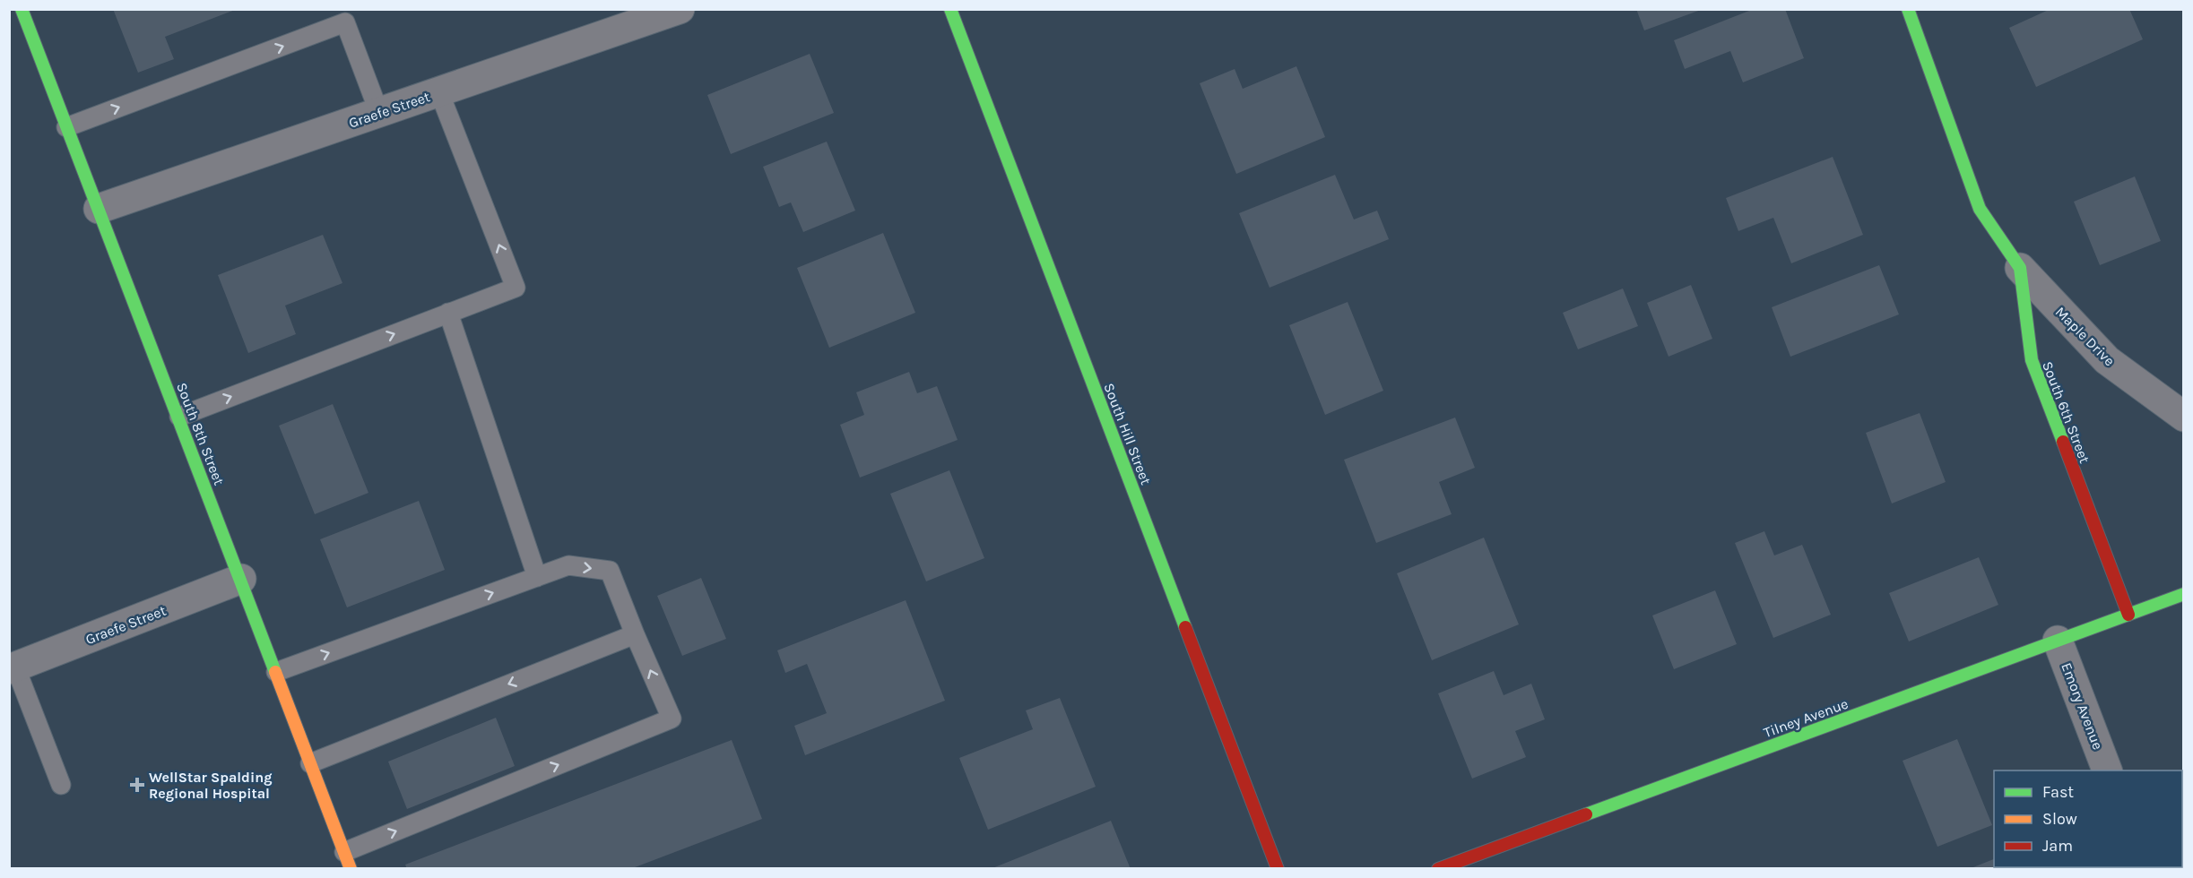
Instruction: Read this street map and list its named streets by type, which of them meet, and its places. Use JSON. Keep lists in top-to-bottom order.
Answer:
{
  "streets": {
    "street": [
      "Graefe Street",
      "Maple Drive",
      "South 6th Street",
      "South 8th Street",
      "South Hill Street",
      "Emory Avenue",
      "Tilney Avenue"
    ]
  },
  "crossings": [
    ["Graefe Street", "South 8th Street"],
    ["Maple Drive", "South 6th Street"],
    ["South 6th Street", "Tilney Avenue"],
    ["Emory Avenue", "Tilney Avenue"]
  ],
  "places": {
    "health": ["WellStar Spalding Regional Hospital"]
  },
  "legend": ["Fast", "Slow", "Jam"]
}
